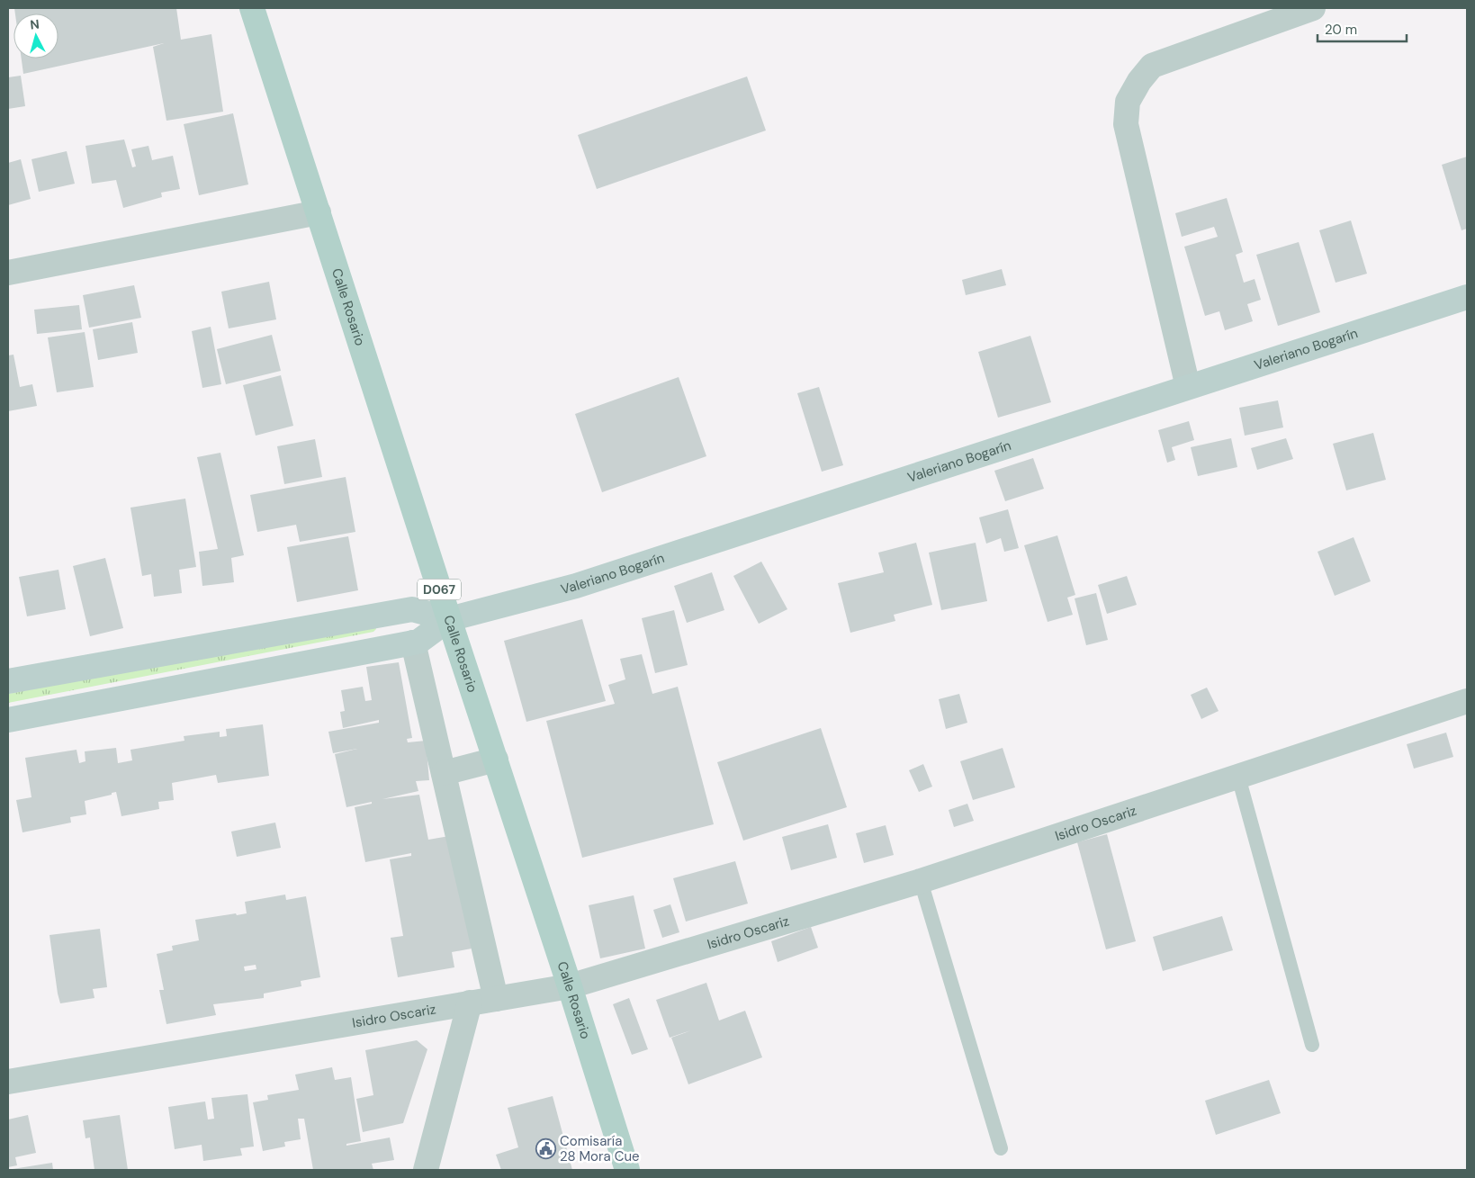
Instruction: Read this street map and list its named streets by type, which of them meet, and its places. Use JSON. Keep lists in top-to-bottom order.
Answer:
{
  "streets": {
    "main road": ["Calle Rosario", "D067"],
    "street": ["Valeriano Bogarín", "Isidro Oscariz"]
  },
  "crossings": [
    ["Calle Rosario", "Valeriano Bogarín"],
    ["Calle Rosario", "Isidro Oscariz"]
  ],
  "places": {
    "public building": ["Comisaría 28 Mora Cue"]
  },
  "scale_bar": "20 m",
  "north": "top"
}
